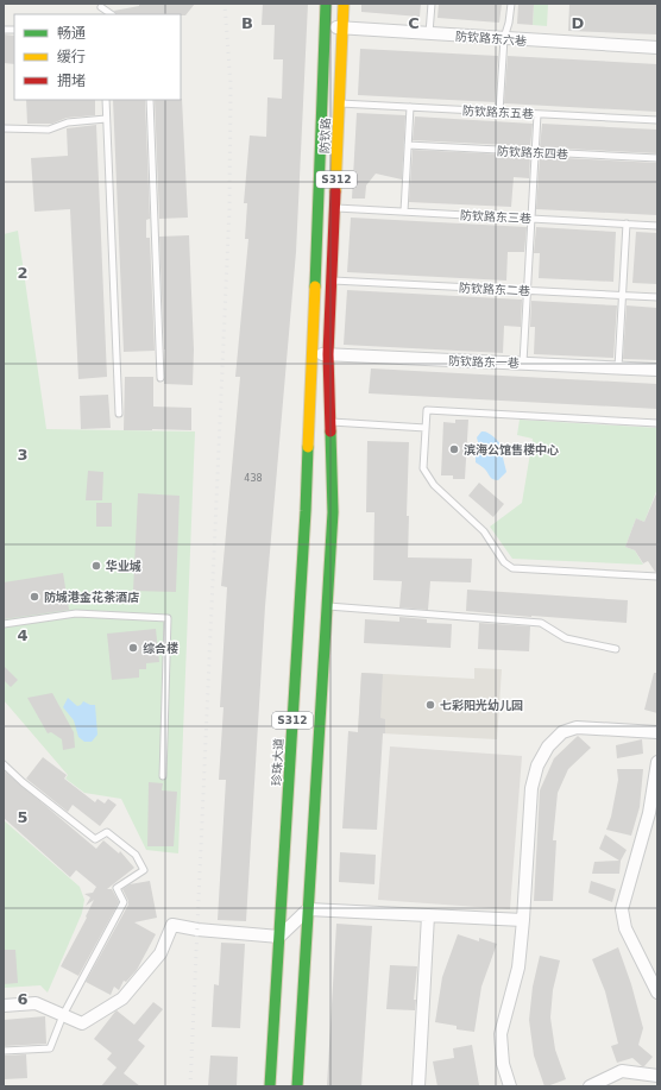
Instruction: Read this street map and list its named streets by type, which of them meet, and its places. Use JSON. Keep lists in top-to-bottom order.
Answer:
{
  "streets": {
    "main road": ["防钦路", "S312", "珍珠大道"],
    "street": ["防钦路东六巷", "防钦路东一巷"],
    "lane": [
      "防钦路东五巷",
      "防钦路东四巷",
      "防钦路东三巷",
      "防钦路东二巷"
    ]
  },
  "crossings": [
    ["防钦路东六巷", "防钦路"],
    ["防钦路东五巷", "防钦路"],
    ["防钦路", "S312"],
    ["防钦路", "防钦路东三巷"],
    ["防钦路", "防钦路东二巷"],
    ["防钦路", "防钦路东一巷"],
    ["防钦路", "珍珠大道"],
    ["S312", "防钦路东一巷"],
    ["防钦路东一巷", "珍珠大道"]
  ],
  "places": [
    "滨海公馆售楼中心",
    "华业城",
    "防城港金花茶酒店",
    "综合楼",
    "七彩阳光幼儿园"
  ],
  "house_numbers": ["438"],
  "legend": ["畅通", "缓行", "拥堵"],
  "grid": {
    "columns": ["B", "C", "D"],
    "rows": [
      "2",
      "3",
      "4",
      "5",
      "6"
    ]
  }
}
